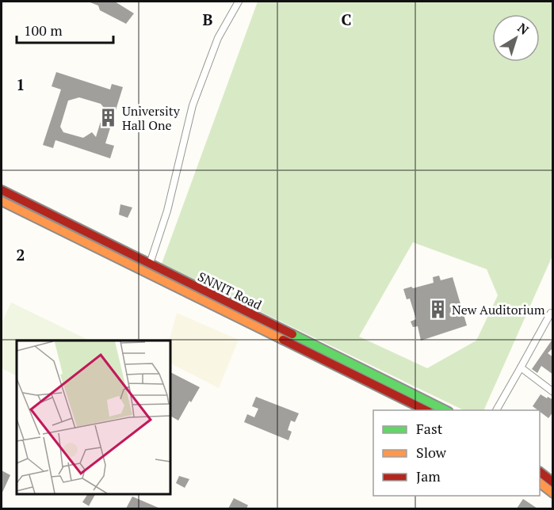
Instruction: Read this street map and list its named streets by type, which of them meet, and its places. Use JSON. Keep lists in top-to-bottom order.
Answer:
{
  "streets": {
    "street": ["SNNIT Road"]
  },
  "places": {
    "building": ["University Hall One", "New Auditorium"]
  },
  "legend": ["Fast", "Slow", "Jam"],
  "scale_bar": "100 m",
  "north": "top right",
  "grid": {
    "columns": ["B", "C"],
    "rows": ["1", "2"]
  }
}
